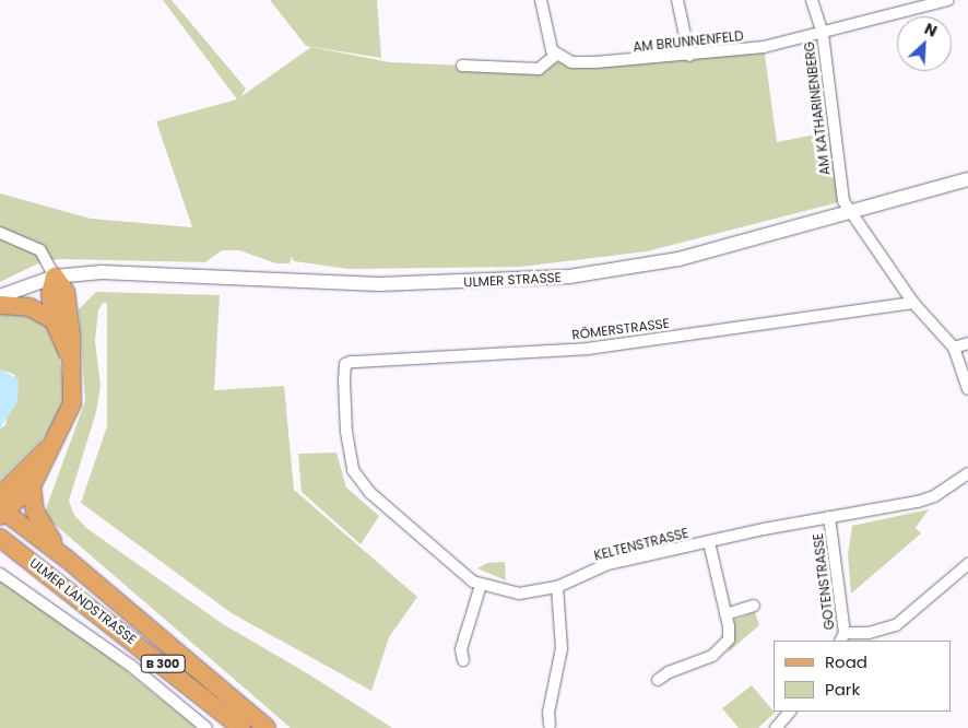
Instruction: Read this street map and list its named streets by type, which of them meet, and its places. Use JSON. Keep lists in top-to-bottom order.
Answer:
{
  "streets": {
    "main road": ["ULMER LANDSTRASSE", "B 300"],
    "street": [
      "AM BRUNNENFELD",
      "AM KATHARINENBERG",
      "ULMER STRASSE",
      "RÖMERSTRASSE",
      "KELTENSTRASSE",
      "GOTENSTRASSE"
    ]
  },
  "crossings": [
    ["AM BRUNNENFELD", "AM KATHARINENBERG"],
    ["AM KATHARINENBERG", "ULMER STRASSE"],
    ["AM KATHARINENBERG", "RÖMERSTRASSE"],
    ["RÖMERSTRASSE", "KELTENSTRASSE"],
    ["KELTENSTRASSE", "GOTENSTRASSE"]
  ],
  "legend": ["Road", "Park"],
  "north": "top right"
}
